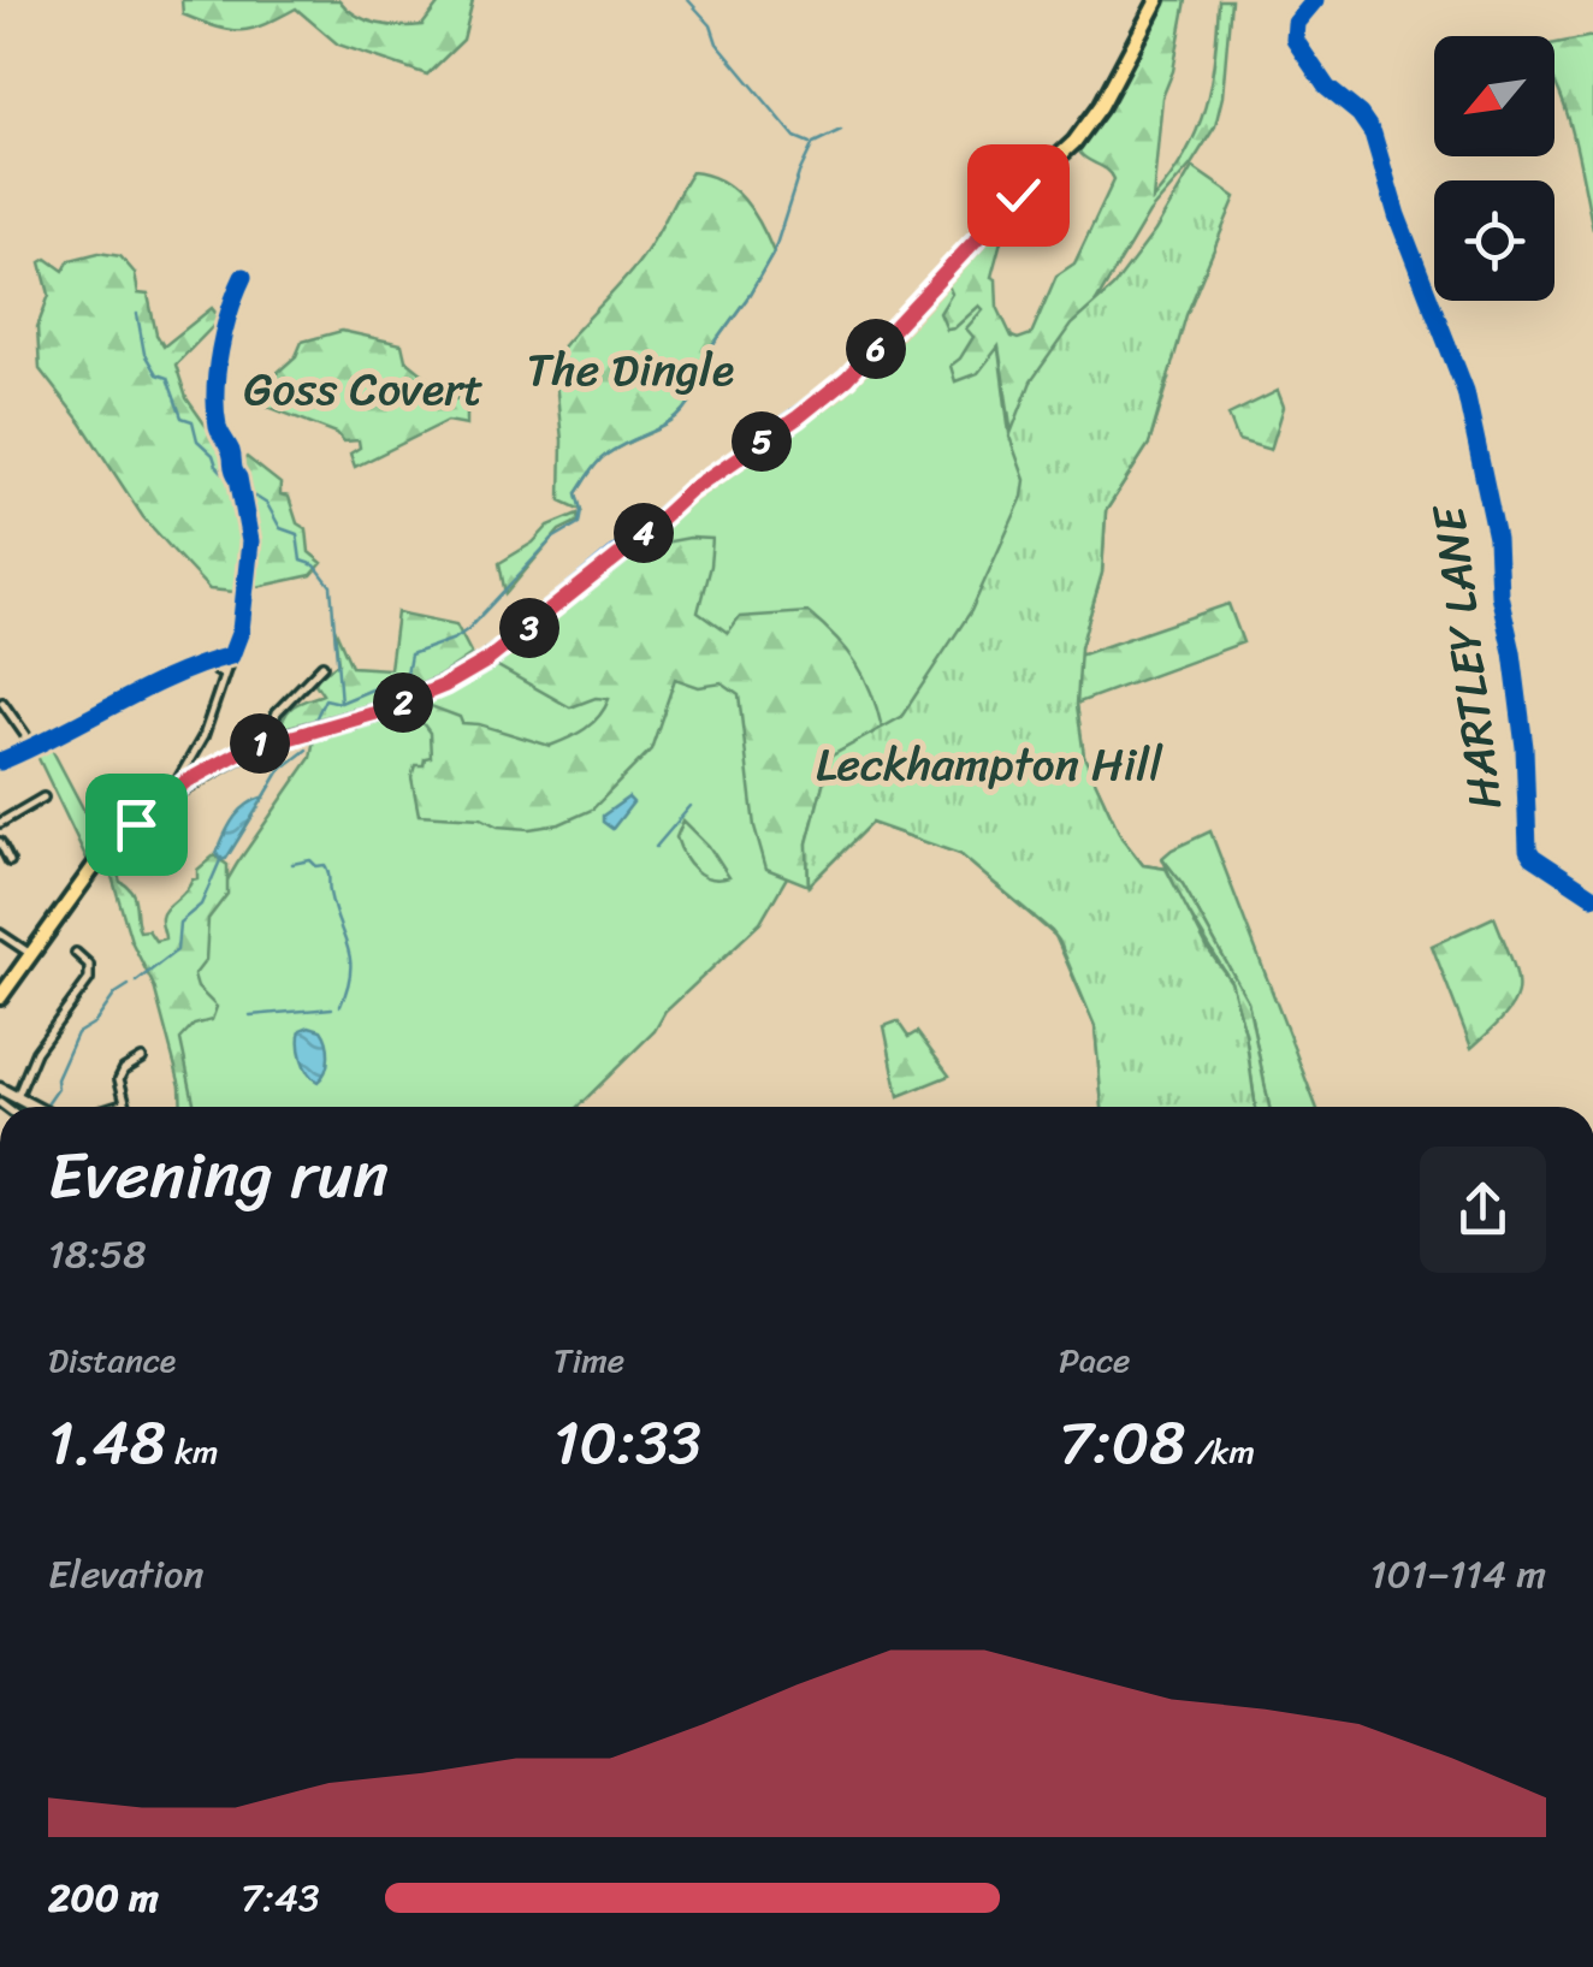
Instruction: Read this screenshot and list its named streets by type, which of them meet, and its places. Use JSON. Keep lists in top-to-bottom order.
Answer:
{
  "streets": {
    "street": ["HARTLEY LANE"]
  },
  "parks": ["The Dingle", "Goss Covert", "Leckhampton Hill"],
  "north": "bottom left",
  "page": {
    "pins": [
      "6",
      "5",
      "4",
      "3",
      "2",
      "1"
    ],
    "heading": ["Evening run", "18:58"],
    "stats": [
      ["Distance", "1.48 km"],
      ["Time", "10:33"],
      ["Pace", "7:08 /km"]
    ],
    "chart": ["Elevation", "101–114 m"],
    "list": [
      {
        "name": "200 m",
        "note": "7:43"
      }
    ]
  }
}
